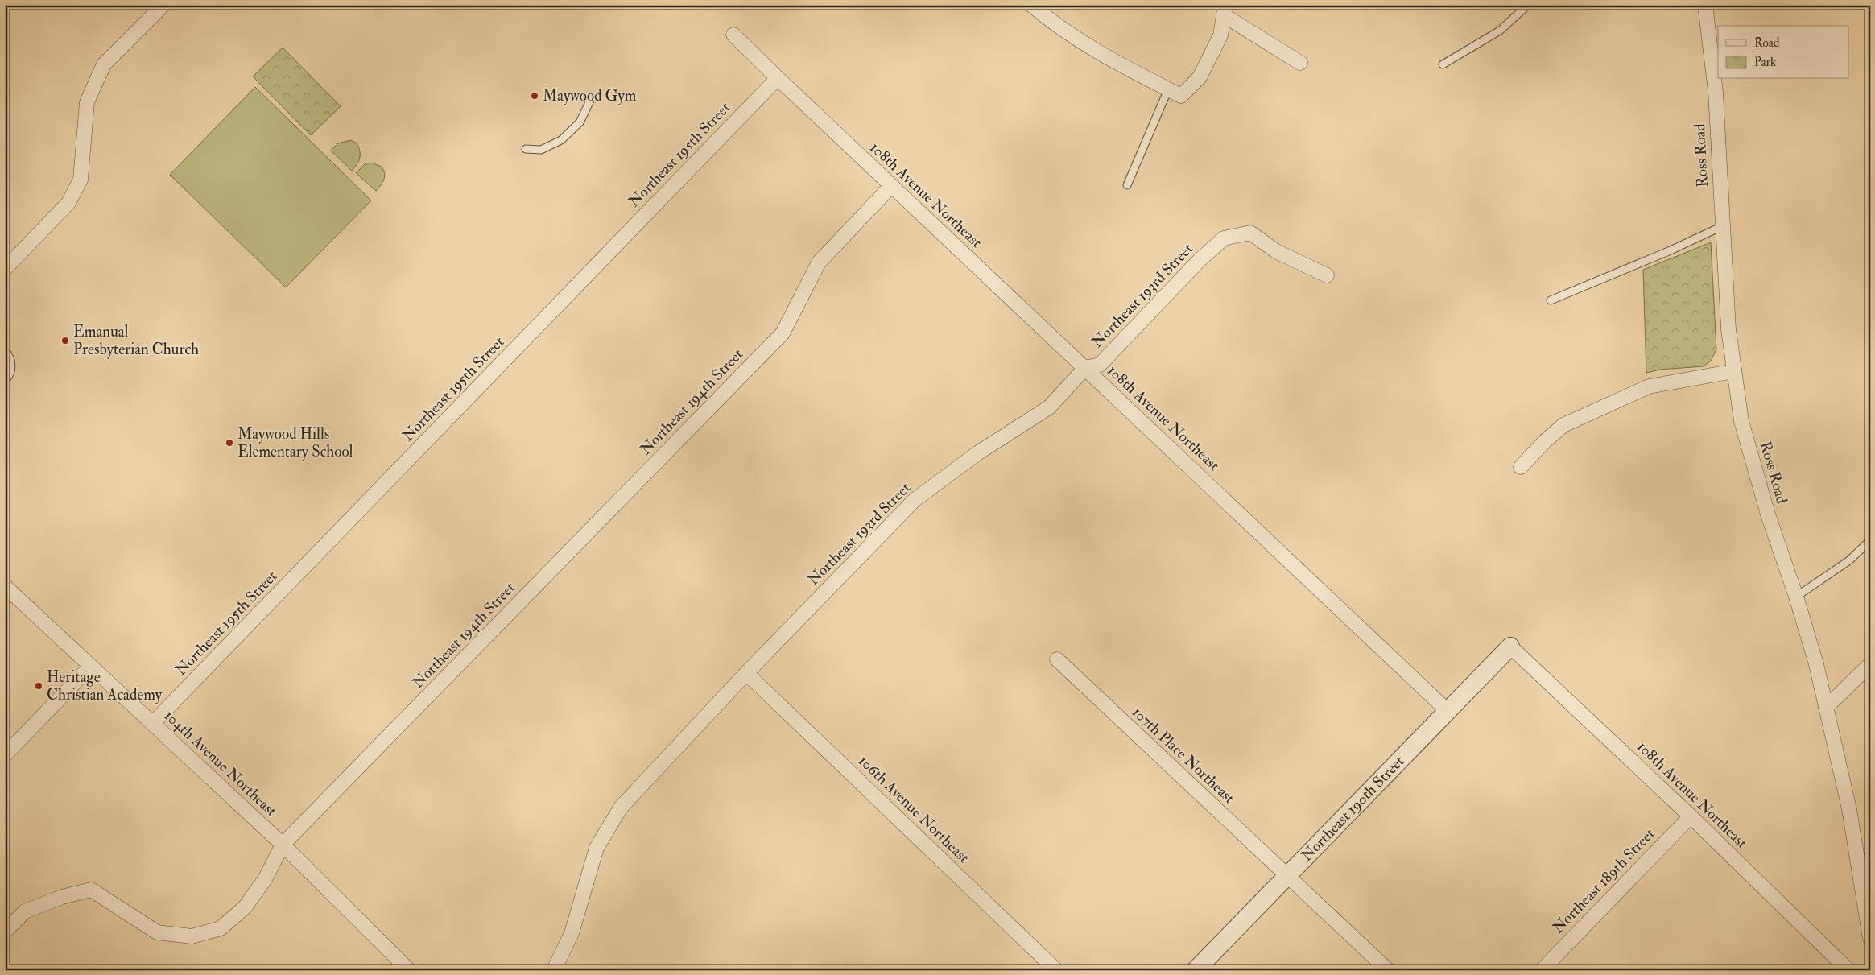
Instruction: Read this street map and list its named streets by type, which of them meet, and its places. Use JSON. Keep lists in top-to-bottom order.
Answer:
{
  "streets": {
    "street": [
      "Northeast 195th Street",
      "Ross Road",
      "108th Avenue Northeast",
      "Northeast 193rd Street",
      "Northeast 194th Street",
      "107th Place Northeast",
      "104th Avenue Northeast",
      "Northeast 190th Street",
      "106th Avenue Northeast",
      "Northeast 189th Street"
    ]
  },
  "crossings": [
    ["Northeast 195th Street", "108th Avenue Northeast"],
    ["Northeast 195th Street", "104th Avenue Northeast"],
    ["108th Avenue Northeast", "Northeast 193rd Street"],
    ["108th Avenue Northeast", "Northeast 194th Street"],
    ["108th Avenue Northeast", "Northeast 190th Street"],
    ["108th Avenue Northeast", "Northeast 189th Street"],
    ["Northeast 193rd Street", "106th Avenue Northeast"],
    ["Northeast 194th Street", "104th Avenue Northeast"],
    ["107th Place Northeast", "Northeast 190th Street"]
  ],
  "places": [
    "Maywood Gym",
    "Emanual Presbyterian Church",
    "Maywood Hills Elementary School",
    "Heritage Christian Academy"
  ],
  "legend": ["Road", "Park"]
}
